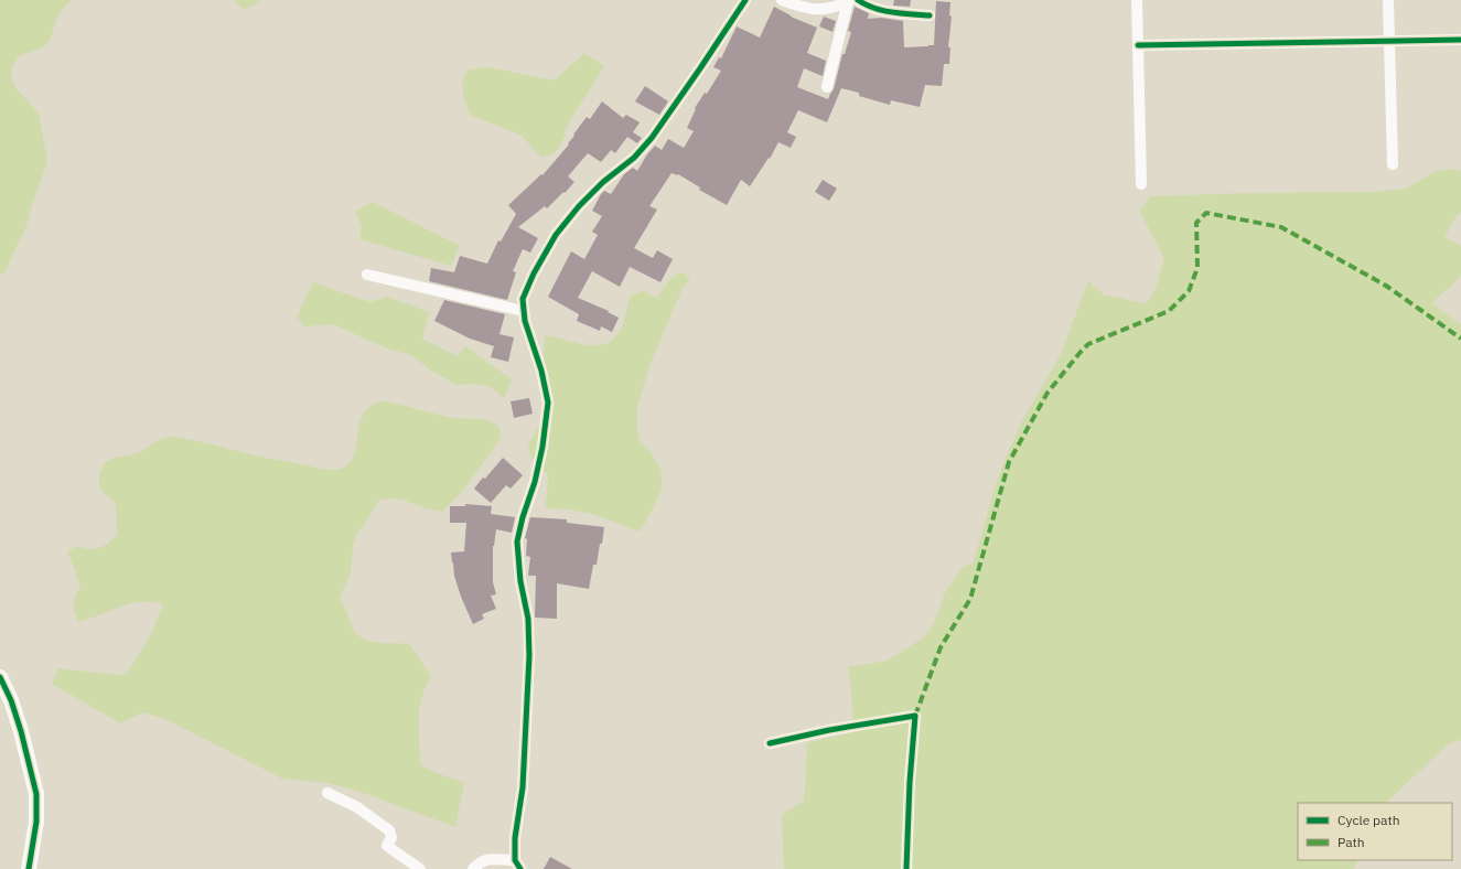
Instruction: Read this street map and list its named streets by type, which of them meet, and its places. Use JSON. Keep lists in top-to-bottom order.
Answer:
{
  "legend": ["Cycle path", "Path"]
}
